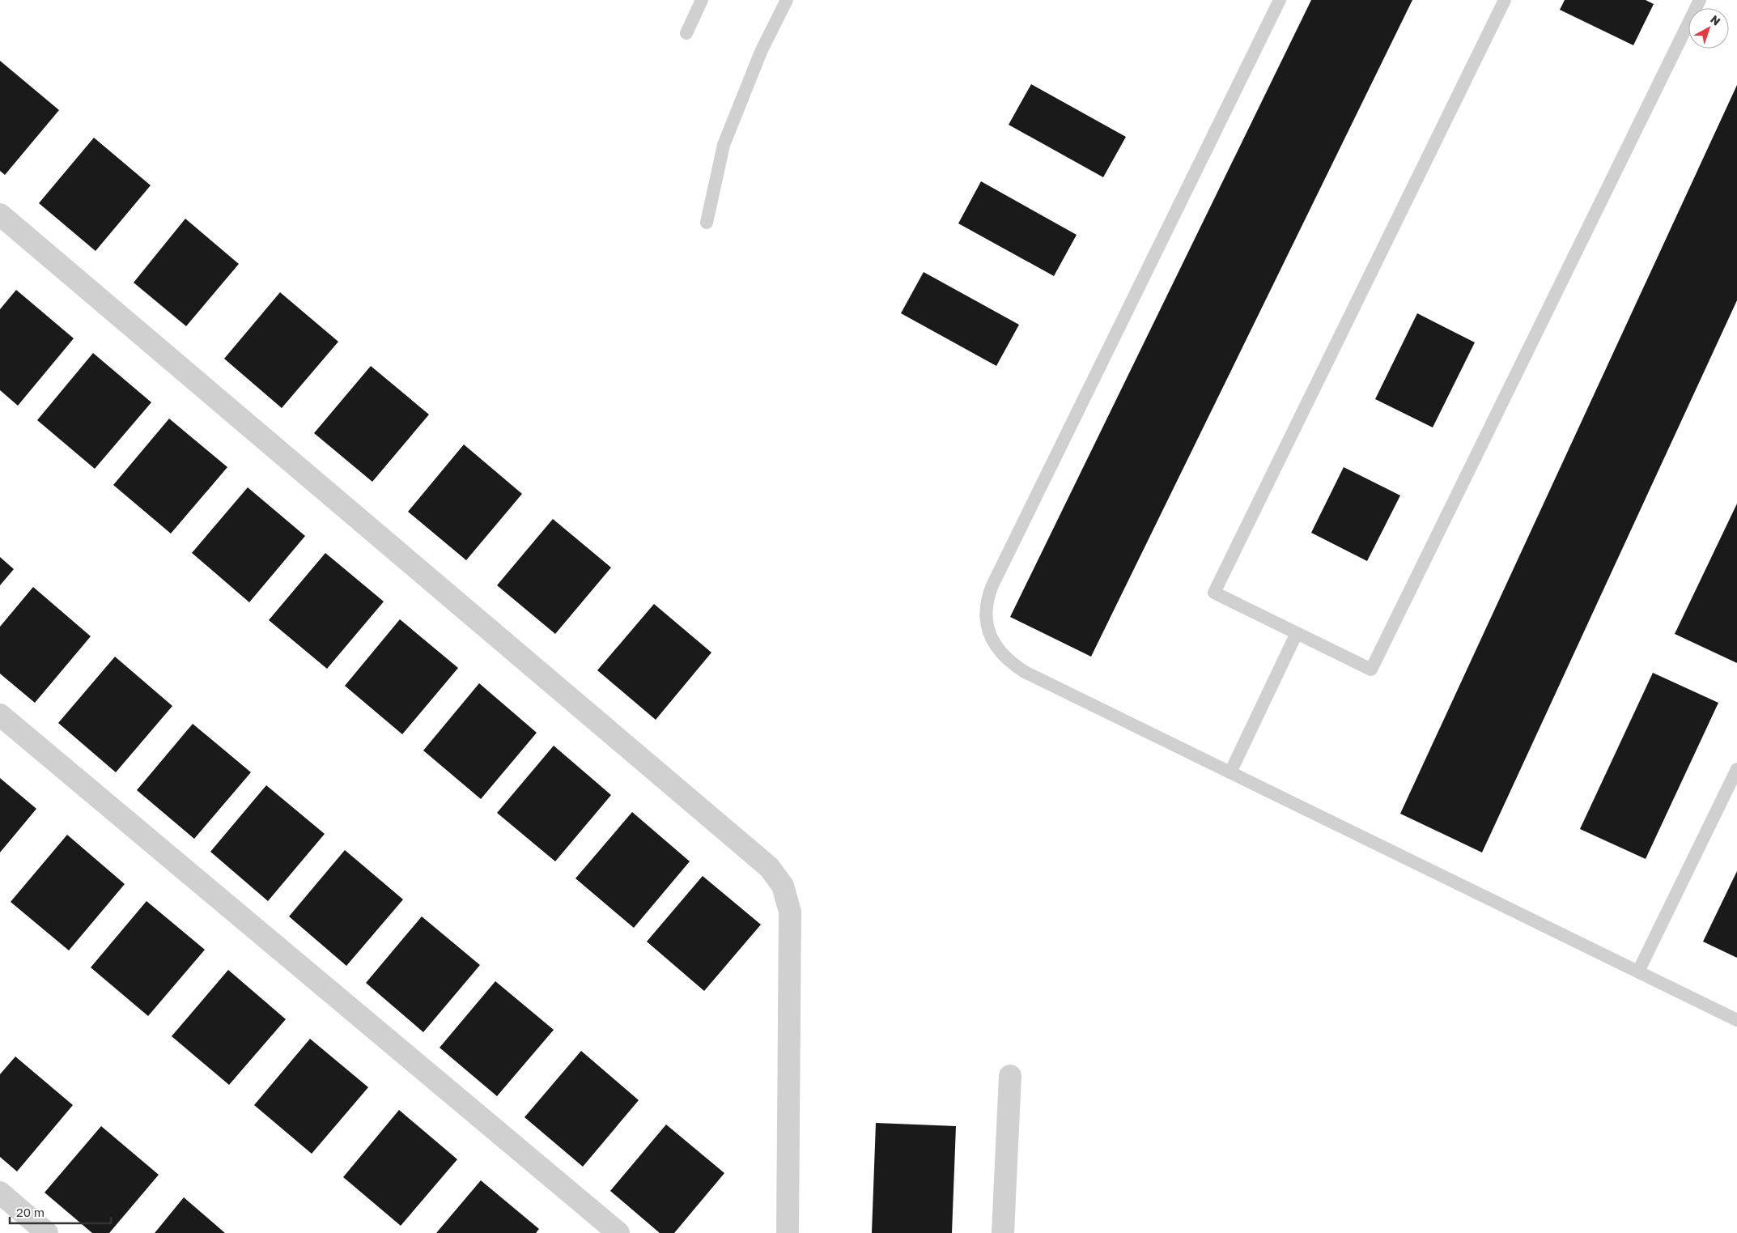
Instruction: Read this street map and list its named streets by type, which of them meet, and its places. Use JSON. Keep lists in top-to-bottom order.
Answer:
{
  "scale_bar": "20 m",
  "north": "top right"
}
